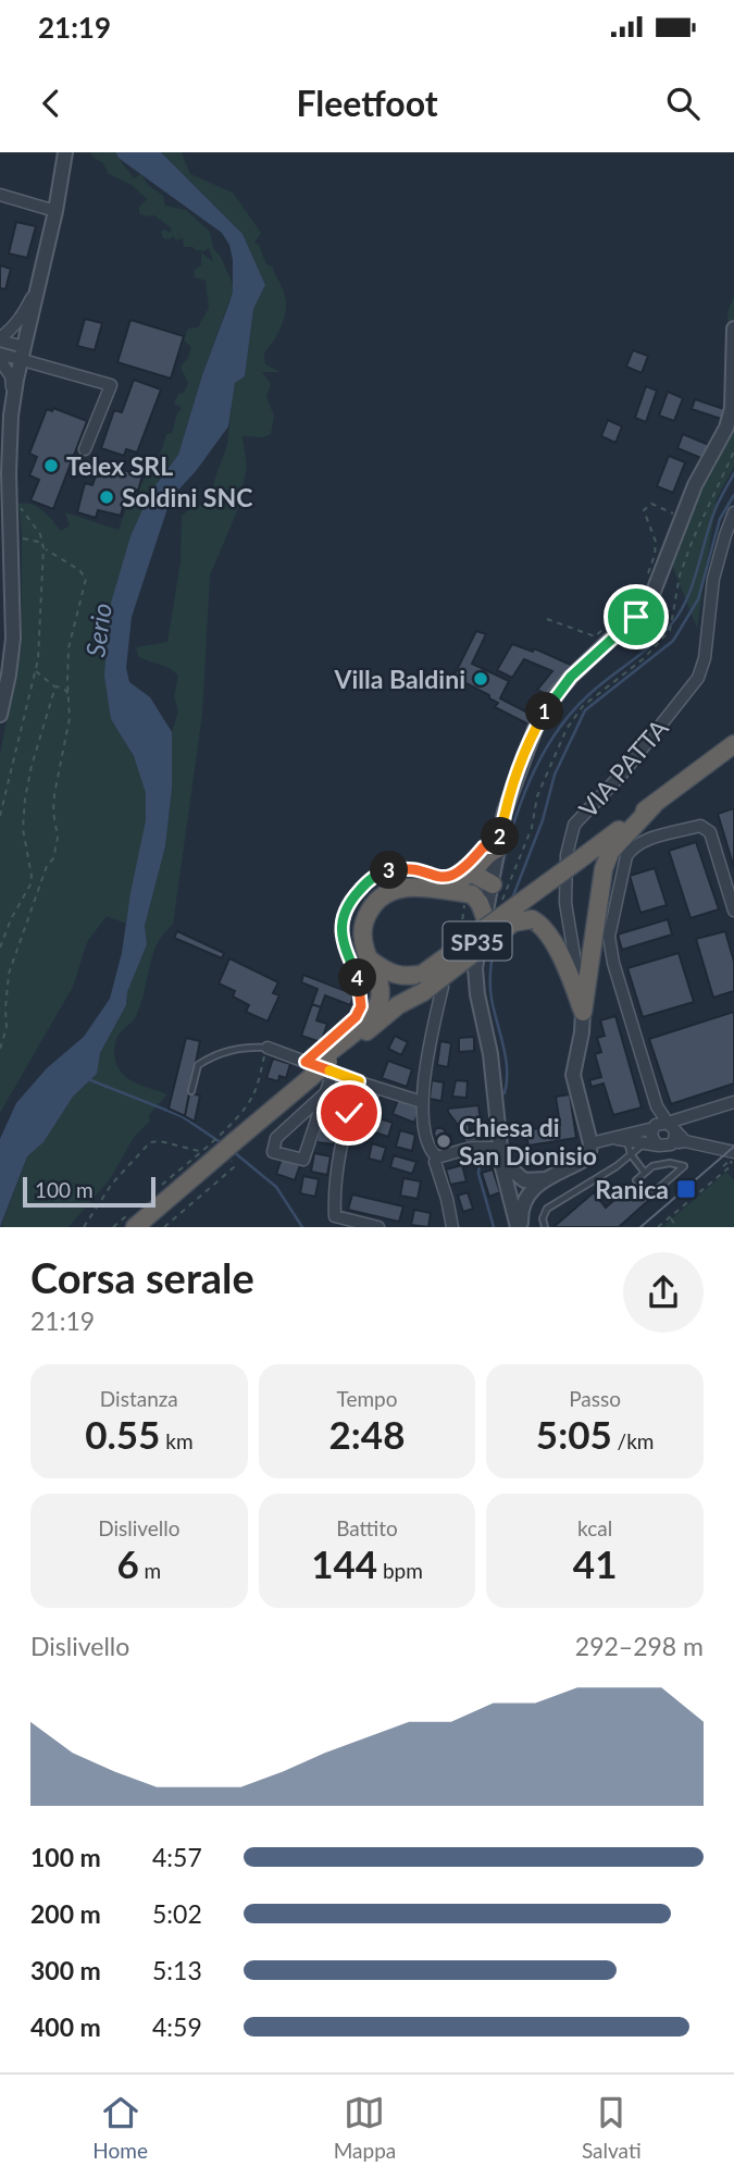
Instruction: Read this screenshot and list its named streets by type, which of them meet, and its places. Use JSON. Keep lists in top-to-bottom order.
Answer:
{
  "streets": {
    "highway": ["SP35"],
    "street": ["VIA PATTA"]
  },
  "water": ["Serio"],
  "places": {
    "other": [
      "Telex SRL",
      "Soldini SNC",
      "Villa Baldini",
      "Chiesa di San Dionisio"
    ],
    "transit": ["Ranica"]
  },
  "scale_bar": "100 m",
  "page": {
    "status": "21:19",
    "header": "Fleetfoot",
    "pins": [
      "1",
      "2",
      "3",
      "4"
    ],
    "scale": "100 m",
    "heading": ["Corsa serale", "21:19"],
    "stats": [
      ["Distanza", "0.55 km"],
      ["Tempo", "2:48"],
      ["Passo", "5:05 /km"],
      ["Dislivello", "6 m"],
      ["Battito", "144 bpm"],
      ["kcal", "41"]
    ],
    "chart": ["Dislivello", "292–298 m"],
    "list": [
      {
        "name": "100 m",
        "note": "4:57"
      },
      {
        "name": "200 m",
        "note": "5:02"
      },
      {
        "name": "300 m",
        "note": "5:13"
      },
      {
        "name": "400 m",
        "note": "4:59"
      }
    ],
    "tabs": ["Home", "Mappa", "Salvati"]
  }
}
